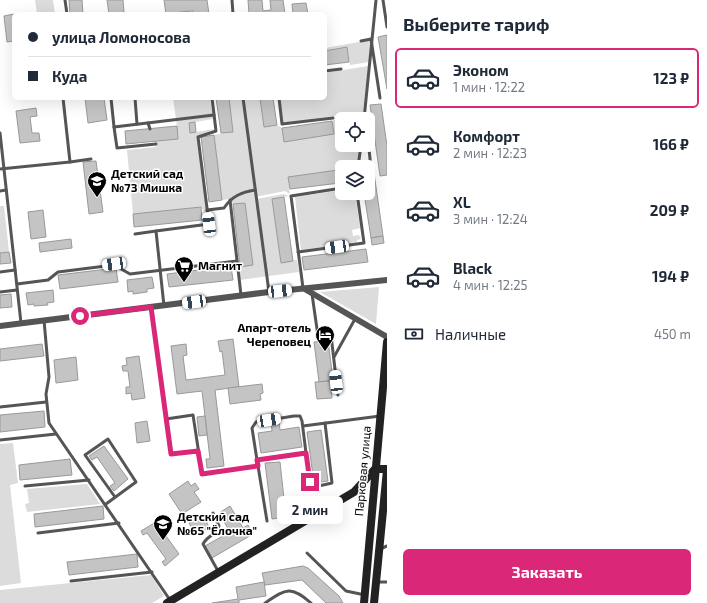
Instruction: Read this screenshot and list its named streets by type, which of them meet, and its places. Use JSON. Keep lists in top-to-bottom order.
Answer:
{
  "streets": {
    "main road": ["Парковая улица"]
  },
  "places": {
    "school or university": ["Детский сад №73 Мишка", "Детский сад №65 \"Ёлочка\""],
    "supermarket": ["Магнит"],
    "hotel": ["Апарт-отель Череповец"]
  },
  "page": {
    "heading": "Выберите тариф",
    "banner": ["улица Ломоносова", "Куда"],
    "list": [
      {
        "name": "Эконом",
        "note": "1 мин · 12:22",
        "value": "123 ₽"
      },
      {
        "name": "Комфорт",
        "note": "2 мин · 12:23",
        "value": "166 ₽"
      },
      {
        "name": "XL",
        "note": "3 мин · 12:24",
        "value": "209 ₽"
      },
      {
        "name": "Black",
        "note": "4 мин · 12:25",
        "value": "194 ₽"
      }
    ],
    "pay": ["Наличные", "450 m"],
    "bubble": "2 мин",
    "buttons": "Заказать"
  }
}
